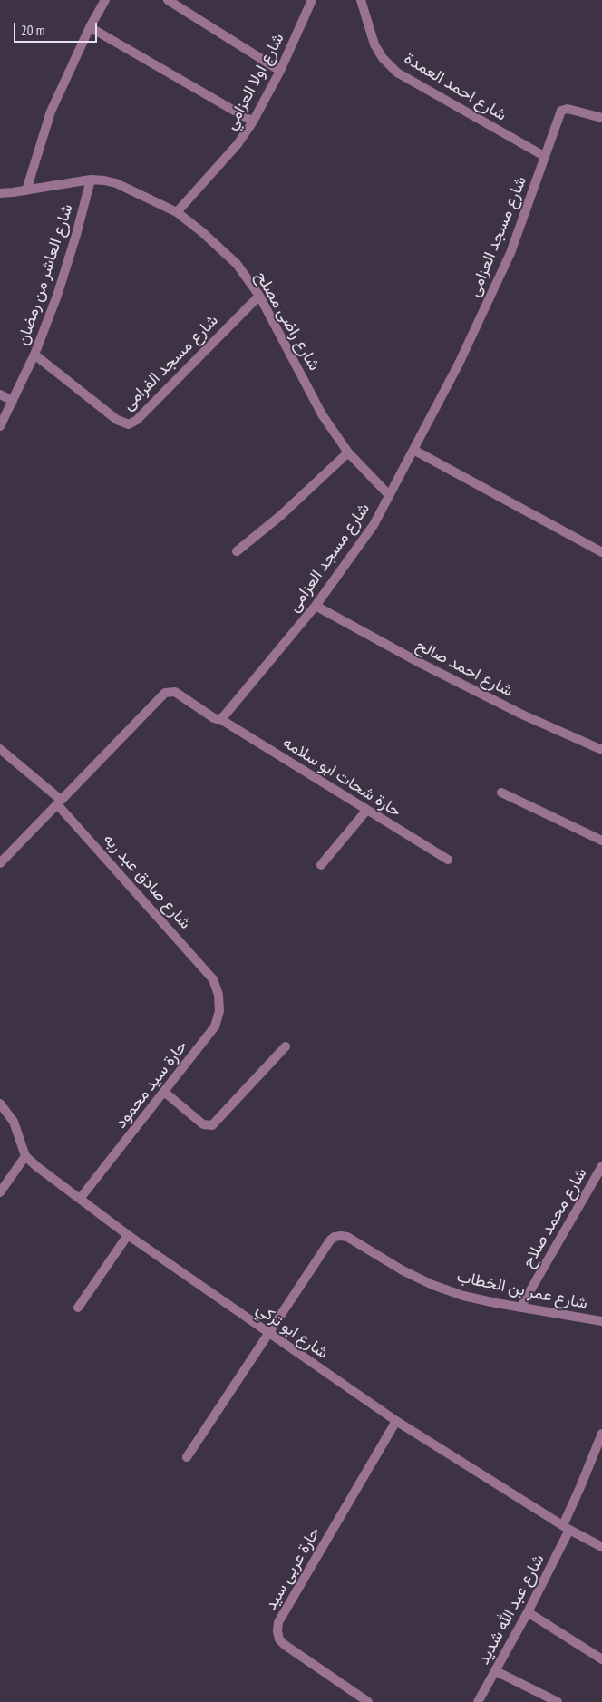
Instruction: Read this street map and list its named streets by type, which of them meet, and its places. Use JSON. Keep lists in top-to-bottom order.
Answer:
{
  "streets": {
    "street": [
      "شارع اولا العزامي",
      "شارع احمد العمدة",
      "شارع مسجد العزامى",
      "شارع العاشر من رمضان",
      "شارع راضى مصلح",
      "شارع مسجد الفرامى",
      "شارع احمد صالح",
      "حارة شحات ابو سلامه",
      "شارع صادق عبد ربه",
      "حارة سيد محمود",
      "شارع محمد صلاح",
      "شارع عمر بن الخطاب",
      "شارع ابو تركي",
      "حارة عربى سيد",
      "شارع عبد الله شديد"
    ]
  },
  "crossings": [
    ["شارع اولا العزامي", "شارع راضى مصلح"],
    ["شارع احمد العمدة", "شارع مسجد العزامى"],
    ["شارع مسجد العزامى", "شارع راضى مصلح"],
    ["شارع مسجد العزامى", "شارع احمد صالح"],
    ["شارع مسجد العزامى", "حارة شحات ابو سلامه"],
    ["شارع العاشر من رمضان", "شارع راضى مصلح"],
    ["شارع العاشر من رمضان", "شارع مسجد الفرامى"],
    ["شارع راضى مصلح", "شارع مسجد الفرامى"],
    ["شارع صادق عبد ربه", "حارة سيد محمود"],
    ["حارة سيد محمود", "شارع ابو تركي"],
    ["شارع محمد صلاح", "شارع عمر بن الخطاب"],
    ["شارع عمر بن الخطاب", "شارع ابو تركي"],
    ["شارع ابو تركي", "حارة عربى سيد"],
    ["شارع ابو تركي", "شارع عبد الله شديد"]
  ],
  "scale_bar": "20 m"
}
